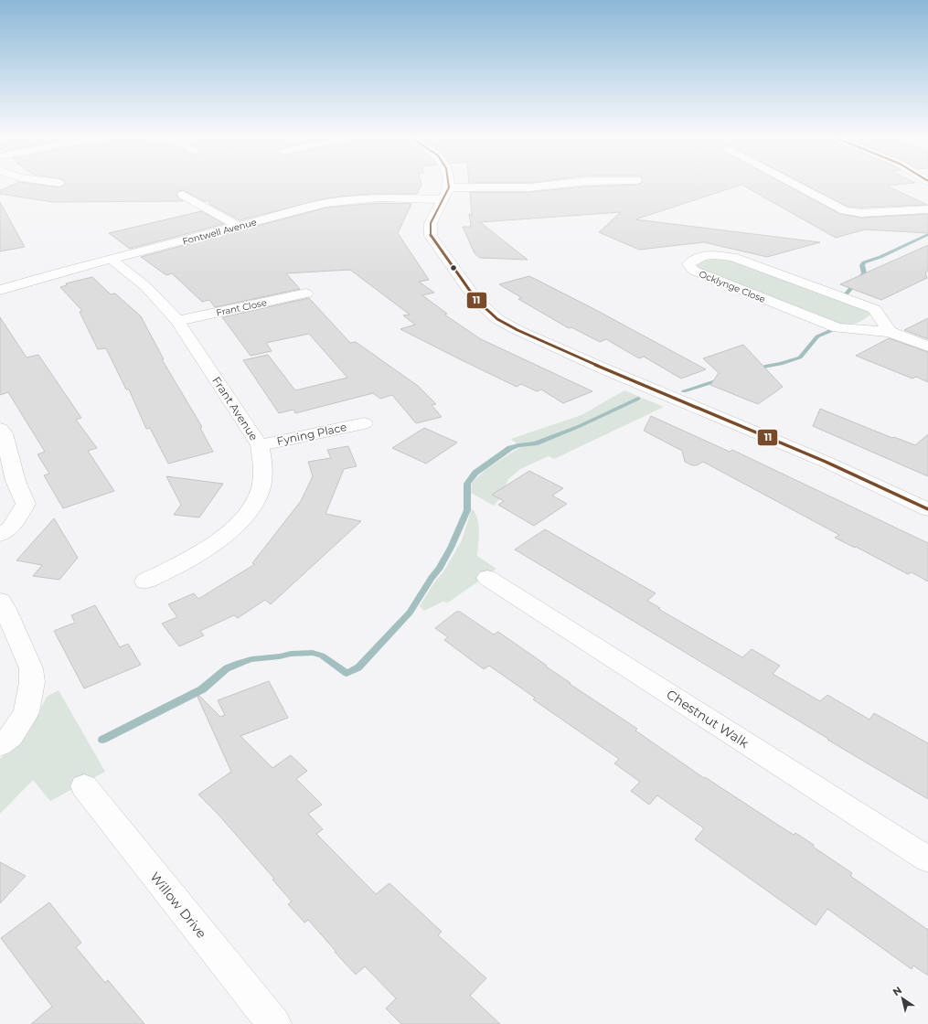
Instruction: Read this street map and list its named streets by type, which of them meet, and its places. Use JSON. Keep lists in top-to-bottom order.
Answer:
{
  "streets": {
    "street": [
      "Fontwell Avenue",
      "Ocklynge Close",
      "Frant Close",
      "Frant Avenue",
      "Fyning Place",
      "Chestnut Walk",
      "Willow Drive"
    ]
  },
  "crossings": [
    ["Fontwell Avenue", "Frant Avenue"],
    ["Frant Close", "Frant Avenue"],
    ["Frant Avenue", "Fyning Place"]
  ],
  "lines": ["transit line 11"],
  "north": "top left"
}
